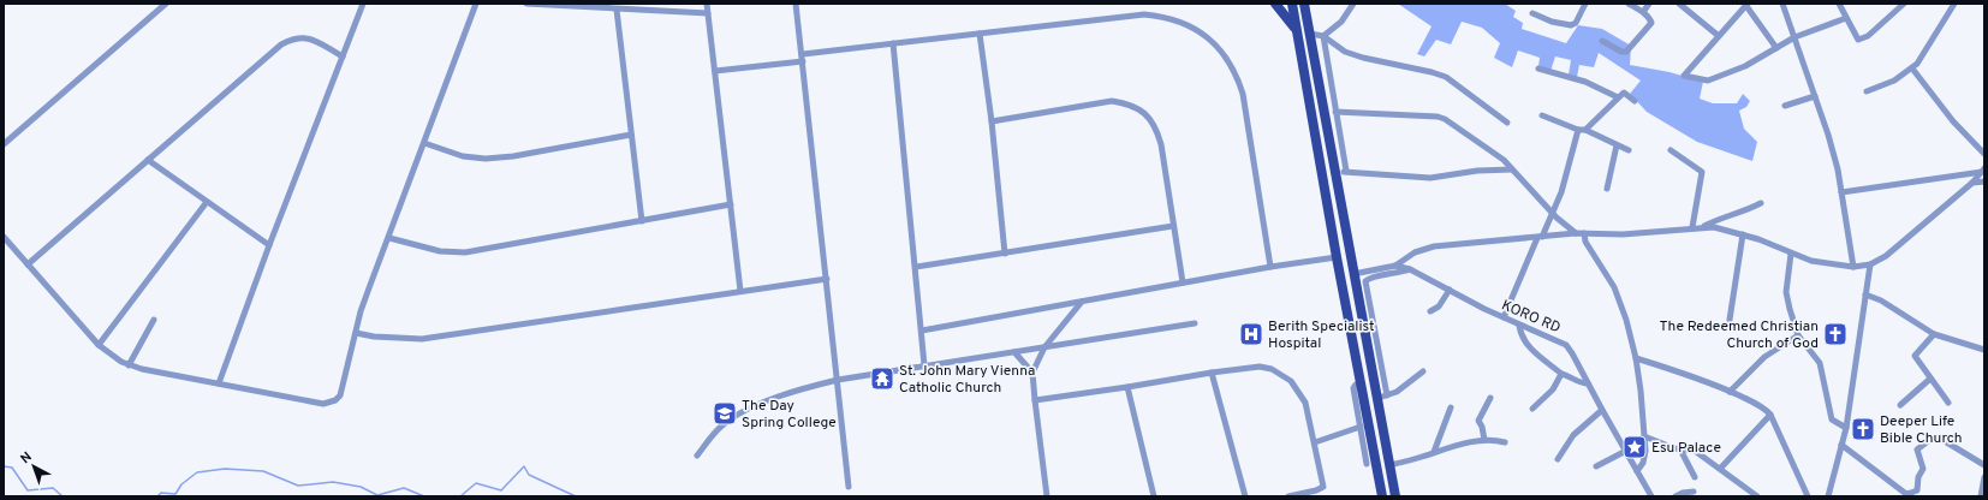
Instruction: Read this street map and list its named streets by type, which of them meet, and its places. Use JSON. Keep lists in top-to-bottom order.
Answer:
{
  "streets": {
    "street": ["KORO RD"]
  },
  "places": {
    "hospital": ["Berith Specialist Hospital"],
    "church": ["The Redeemed Christian Church of God", "Deeper Life Bible Church"],
    "temple": ["St. John Mary Vienna Catholic Church"],
    "school or university": ["The Day Spring College"],
    "place": ["Esu Palace"]
  },
  "north": "top left"
}
